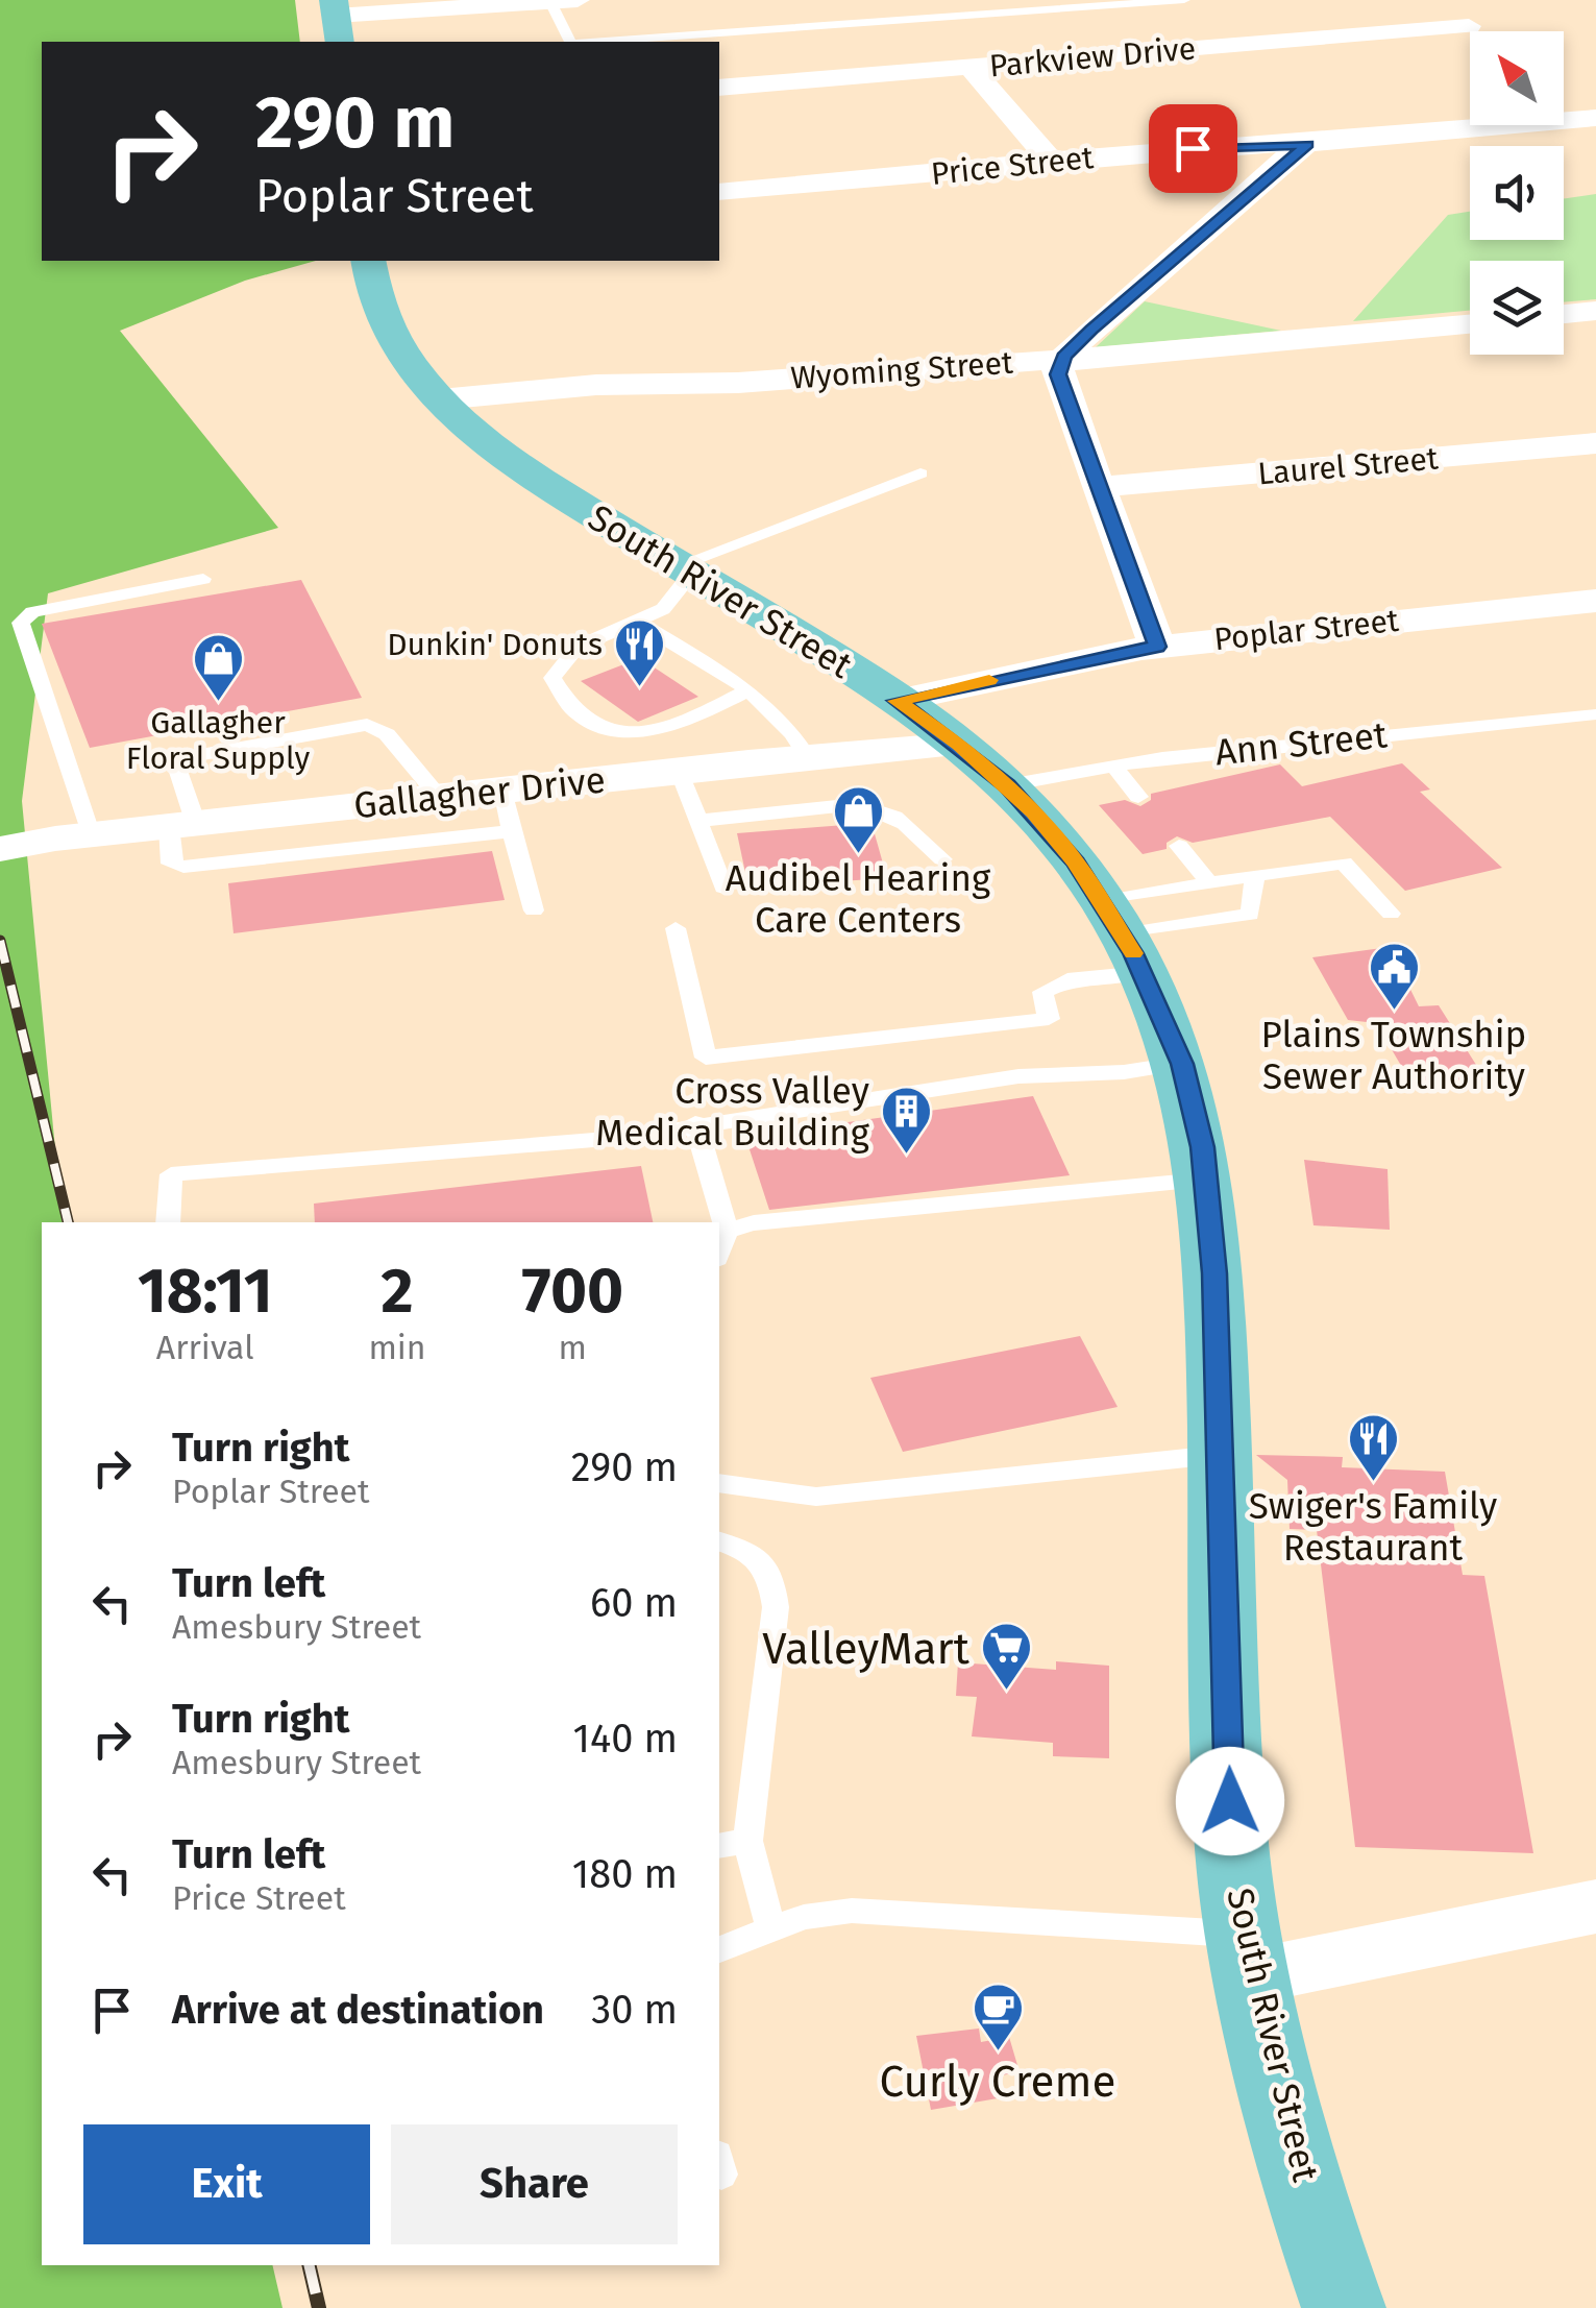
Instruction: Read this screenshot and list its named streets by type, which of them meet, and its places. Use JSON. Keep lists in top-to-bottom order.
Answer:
{
  "streets": {
    "main road": ["South River Street"],
    "street": [
      "Parkview Drive",
      "Price Street",
      "Wyoming Street",
      "Laurel Street",
      "Poplar Street",
      "Gallagher Drive"
    ],
    "lane": ["Ann Street"]
  },
  "crossings": [
    ["Wyoming Street", "South River Street"],
    ["South River Street", "Poplar Street"],
    ["South River Street", "Ann Street"],
    ["South River Street", "Gallagher Drive"]
  ],
  "places": {
    "restaurant": ["Dunkin' Donuts", "Swiger's Family Restaurant"],
    "shop": ["Gallagher Floral Supply", "Audibel Hearing Care Centers"],
    "public building": ["Plains Township Sewer Authority"],
    "building": ["Cross Valley Medical Building"],
    "supermarket": ["ValleyMart"],
    "cafe": ["Curly Creme"]
  },
  "north": "top left",
  "page": {
    "turn": ["290 m", "Poplar Street"],
    "eta": [
      "18:11",
      "Arrival",
      "2",
      "min",
      "700",
      "m"
    ],
    "list": [
      {
        "name": "Turn right",
        "note": "Poplar Street",
        "value": "290 m"
      },
      {
        "name": "Turn left",
        "note": "Amesbury Street",
        "value": "60 m"
      },
      {
        "name": "Turn right",
        "note": "Amesbury Street",
        "value": "140 m"
      },
      {
        "name": "Turn left",
        "note": "Price Street",
        "value": "180 m"
      },
      {
        "name": "Arrive at destination",
        "value": "30 m"
      }
    ],
    "buttons": ["Exit", "Share"]
  }
}
